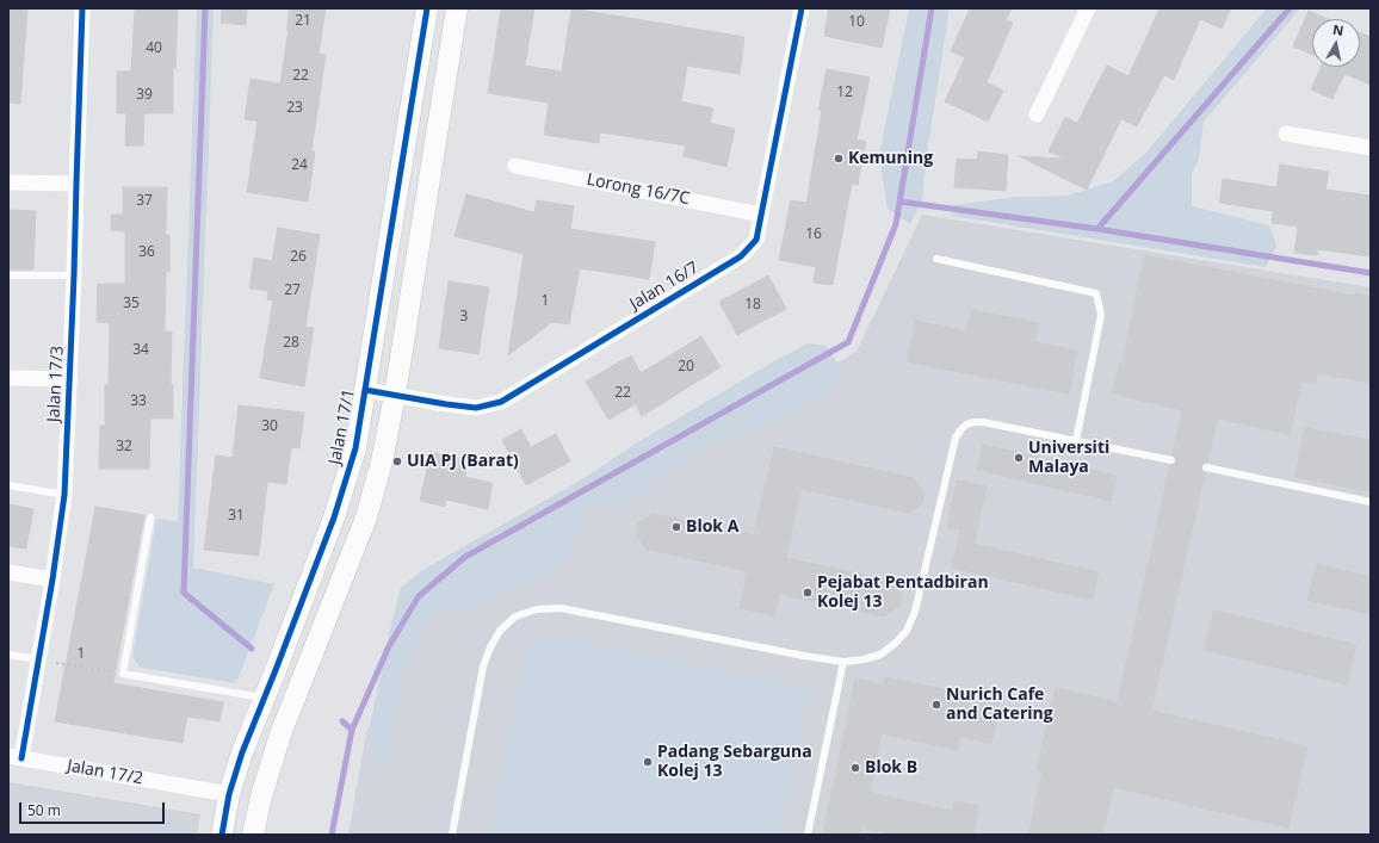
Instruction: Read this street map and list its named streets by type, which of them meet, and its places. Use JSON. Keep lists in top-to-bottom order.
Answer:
{
  "streets": {
    "street": [
      "Lorong 16/7C",
      "Jalan 16/7",
      "Jalan 17/3",
      "Jalan 17/1",
      "Jalan 17/2"
    ]
  },
  "crossings": [
    ["Lorong 16/7C", "Jalan 16/7"],
    ["Jalan 16/7", "Jalan 17/1"],
    ["Jalan 17/3", "Jalan 17/2"],
    ["Jalan 17/1", "Jalan 17/2"]
  ],
  "places": [
    "Kemuning",
    "Universiti Malaya",
    "UIA PJ (Barat)",
    "Blok A",
    "Pejabat Pentadbiran Kolej 13",
    "Nurich Cafe and Catering",
    "Padang Sebarguna Kolej 13",
    "Blok B"
  ],
  "house_numbers": [
    "21",
    "10",
    "40",
    "22",
    "12",
    "39",
    "23",
    "24",
    "37",
    "16",
    "36",
    "26",
    "27",
    "1",
    "35",
    "18",
    "3",
    "28",
    "34",
    "20",
    "22",
    "33",
    "30",
    "32",
    "31",
    "1"
  ],
  "scale_bar": "50 m",
  "north": "top"
}
